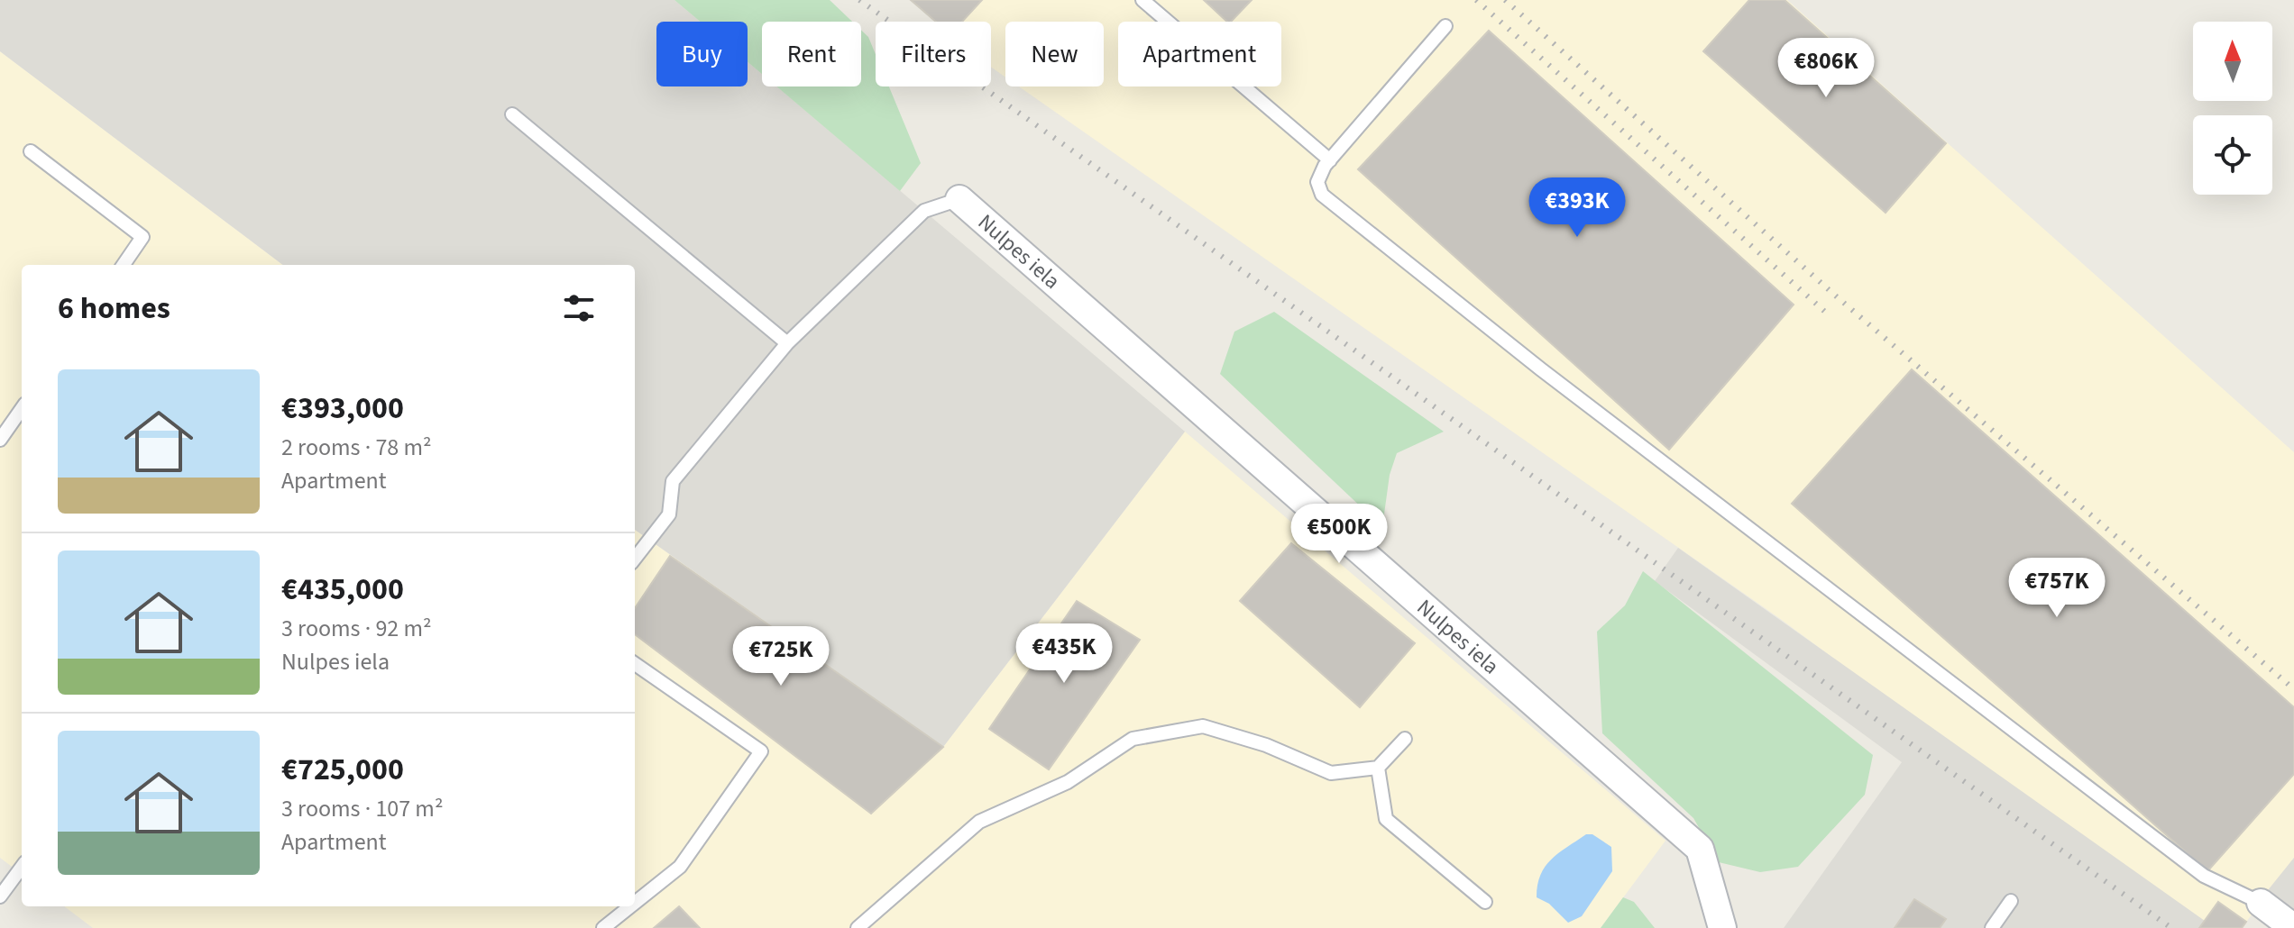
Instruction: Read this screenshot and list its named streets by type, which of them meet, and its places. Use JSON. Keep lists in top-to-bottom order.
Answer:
{
  "streets": {
    "street": ["Nulpes iela"]
  },
  "north": "top",
  "page": {
    "chip": [
      "Buy",
      "Rent",
      "Filters",
      "New",
      "Apartment"
    ],
    "price": [
      "€806K",
      "€393K",
      "€500K",
      "€757K",
      "€435K",
      "€725K"
    ],
    "heading": "6 homes",
    "list": [
      {
        "name": "€393,000",
        "note": "2 rooms · 78 m² · Apartment"
      },
      {
        "name": "€435,000",
        "note": "3 rooms · 92 m² · Nulpes iela"
      },
      {
        "name": "€725,000",
        "note": "3 rooms · 107 m² · Apartment"
      }
    ]
  }
}
